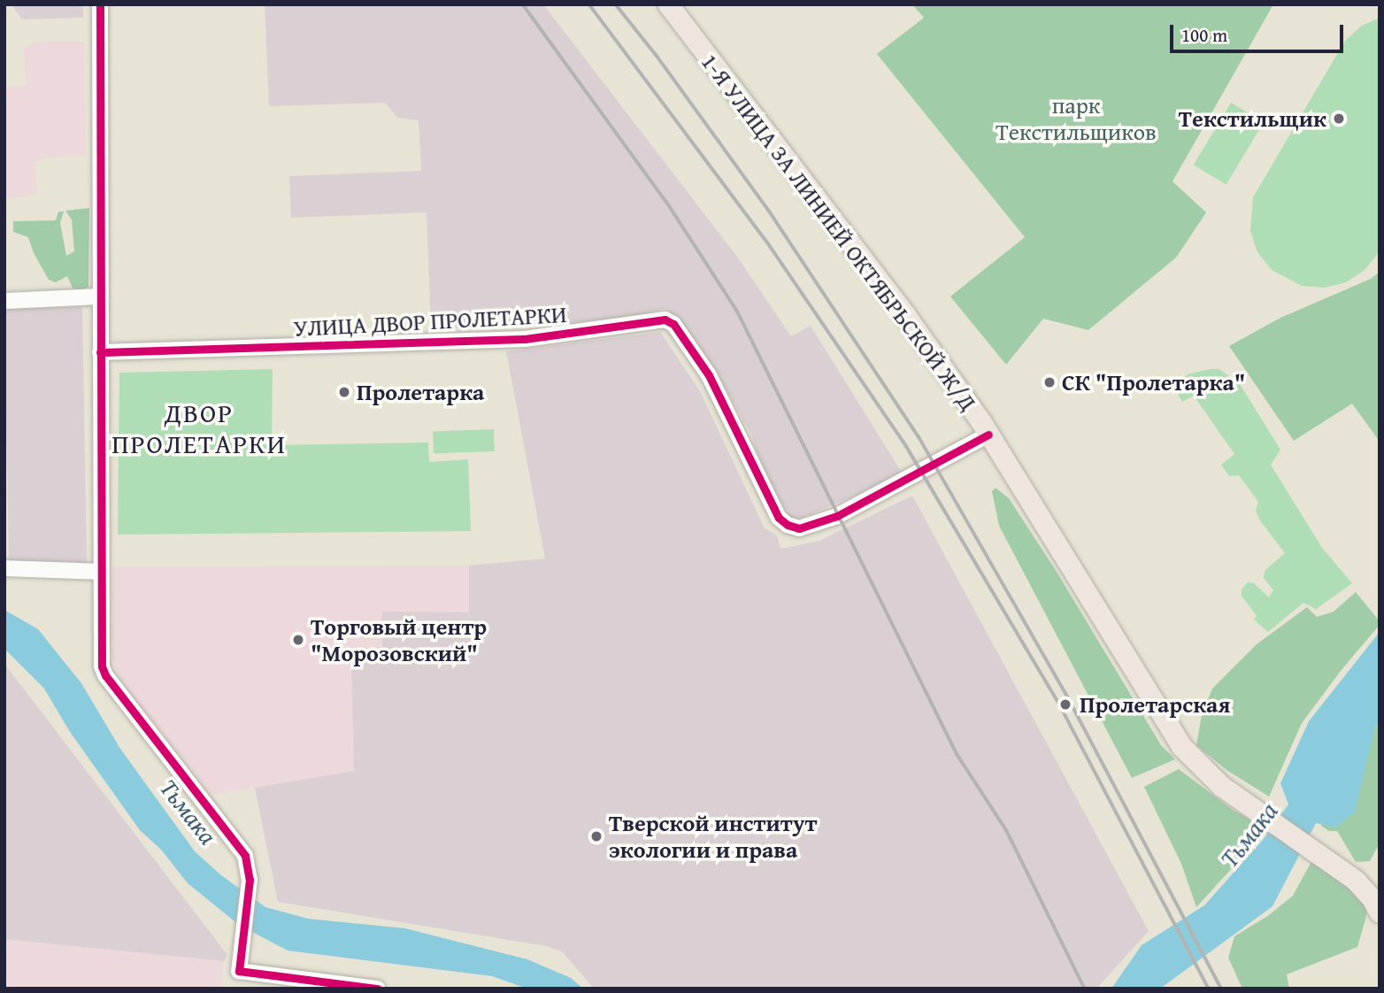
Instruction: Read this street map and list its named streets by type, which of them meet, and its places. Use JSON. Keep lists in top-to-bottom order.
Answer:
{
  "streets": {
    "main road": ["1-Я УЛИЦА ЗА ЛИНИЕЙ ОКТЯБРЬСКОЙ Ж/Д"],
    "street": ["УЛИЦА ДВОР ПРОЛЕТАРКИ"]
  },
  "crossings": [
    ["1-Я УЛИЦА ЗА ЛИНИЕЙ ОКТЯБРЬСКОЙ Ж/Д", "УЛИЦА ДВОР ПРОЛЕТАРКИ"]
  ],
  "districts": ["ДВОР ПРОЛЕТАРКИ"],
  "water": ["Тьмака"],
  "parks": ["парк Текстильщиков"],
  "places": [
    "Текстильщик",
    "СК \"Пролетарка\"",
    "Пролетарка",
    "Торговый центр \"Морозовский\"",
    "Пролетарская",
    "Тверской институт экологии и права"
  ],
  "scale_bar": "100 m"
}
